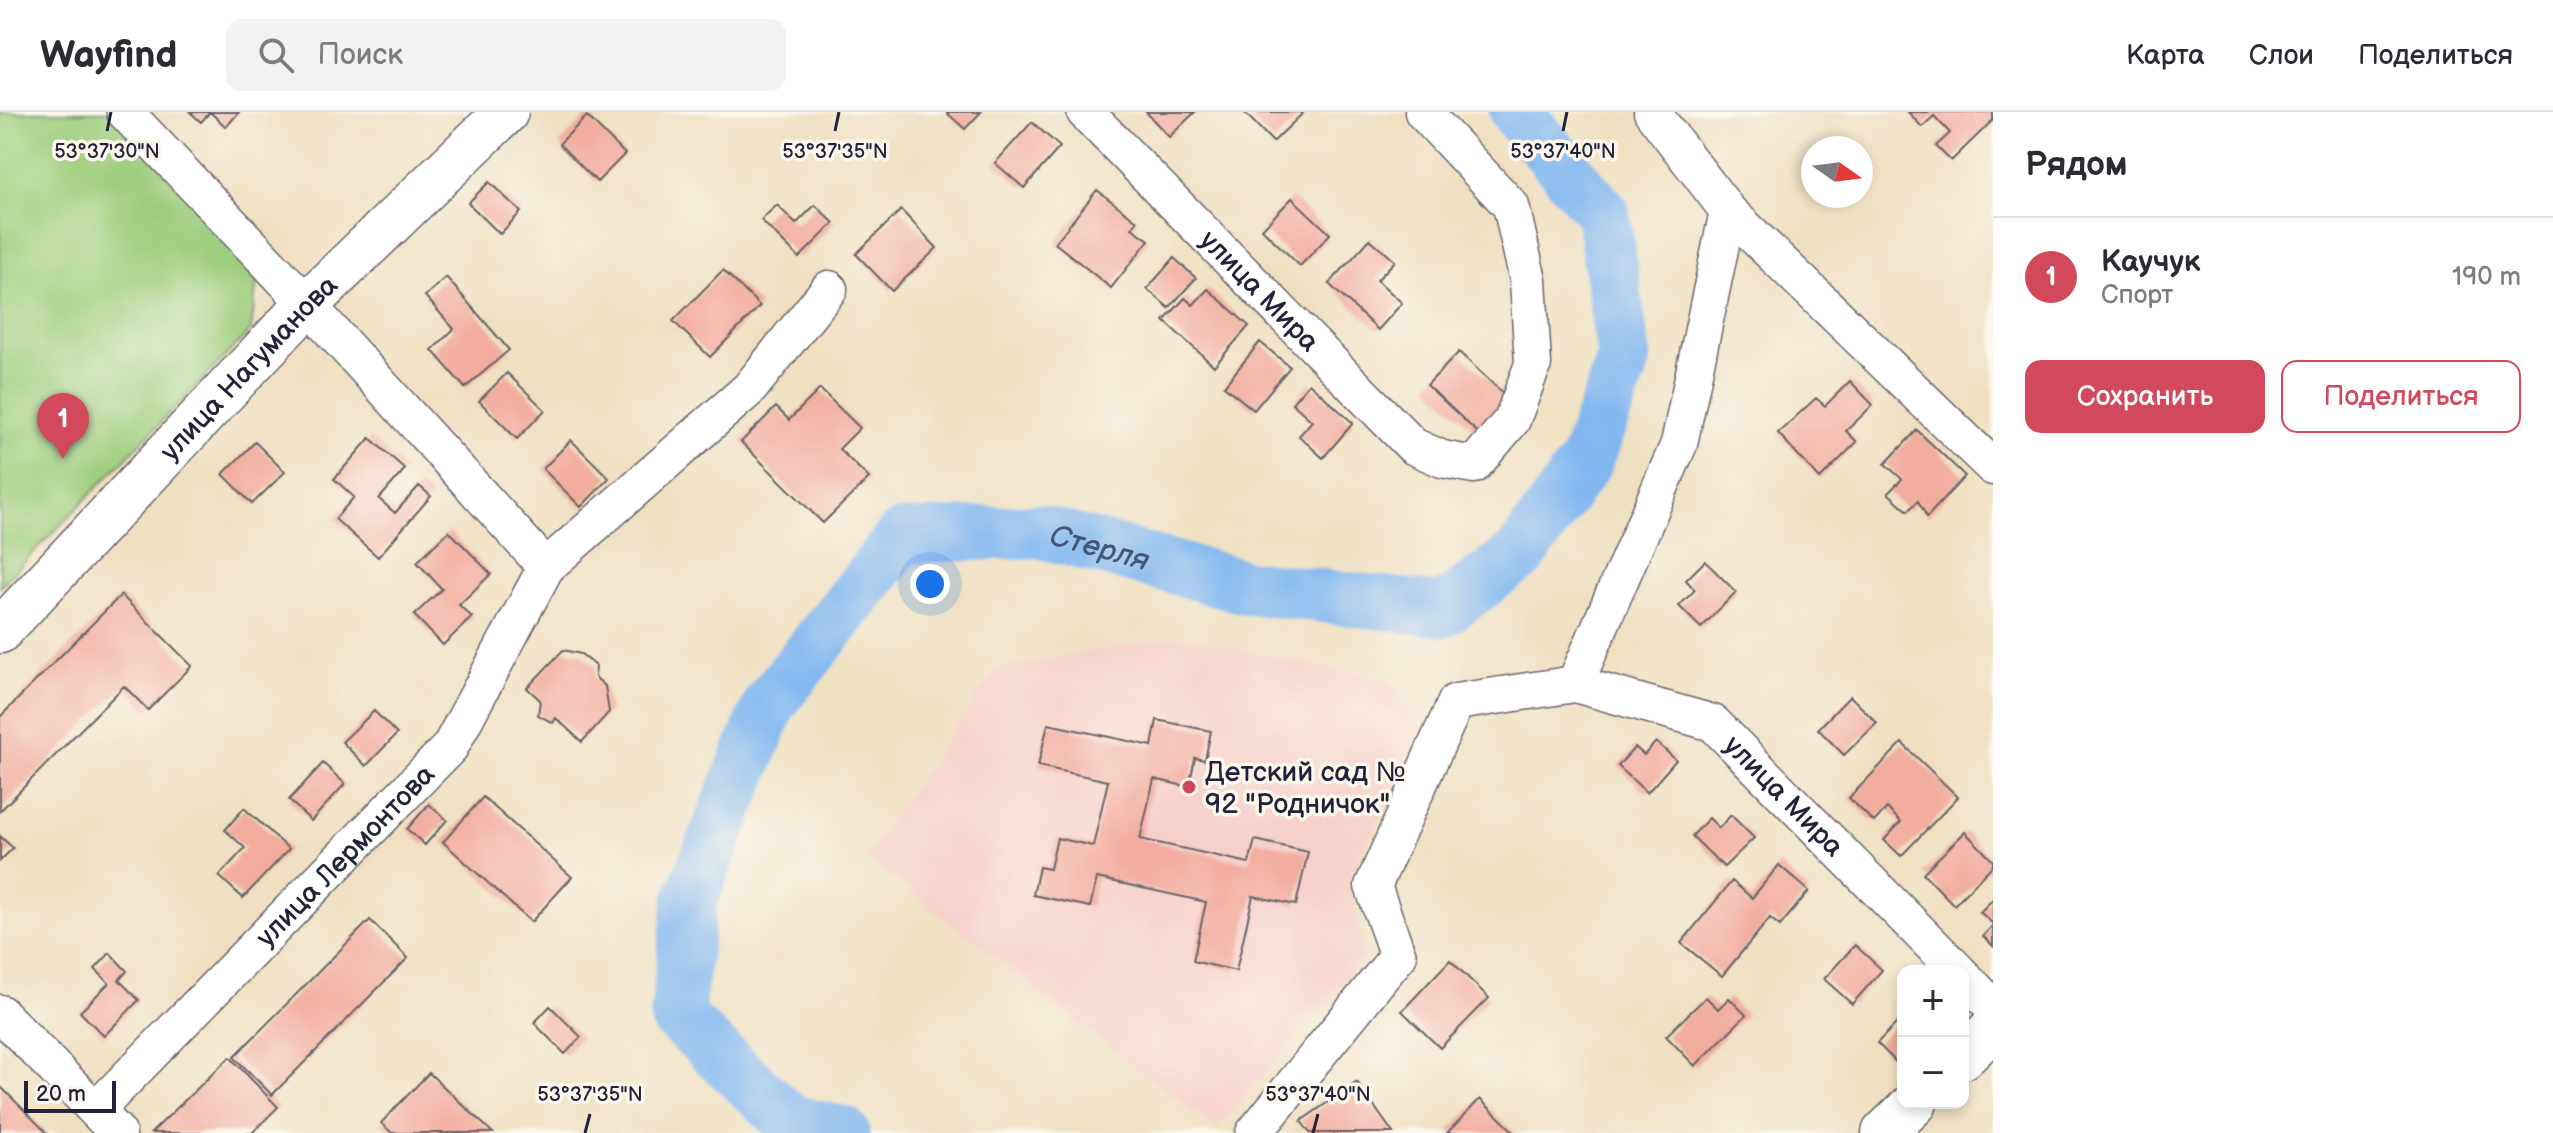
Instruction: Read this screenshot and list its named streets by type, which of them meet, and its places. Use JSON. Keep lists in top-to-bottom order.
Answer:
{
  "streets": {
    "main road": ["улица Нагуманова"],
    "street": ["улица Мира", "улица Лермонтова"]
  },
  "water": ["Стерля"],
  "places": ["Детский сад № 92 \"Родничок\""],
  "scale_bar": "20 m",
  "north": "right",
  "page": {
    "header": "Wayfind",
    "search": "Поиск",
    "nav": ["Карта", "Слои", "Поделиться"],
    "heading": "Рядом",
    "list": [
      {
        "mark": "1",
        "name": "Каучук",
        "note": "Спорт",
        "value": "190 m"
      }
    ],
    "buttons": ["Сохранить", "Поделиться"],
    "pins": "1",
    "map_buttons": ["+", "−"],
    "scale": "20 m"
  },
  "coordinates": ["53°37'30\"N", "53°37'35\"N", "53°37'40\"N"]
}
